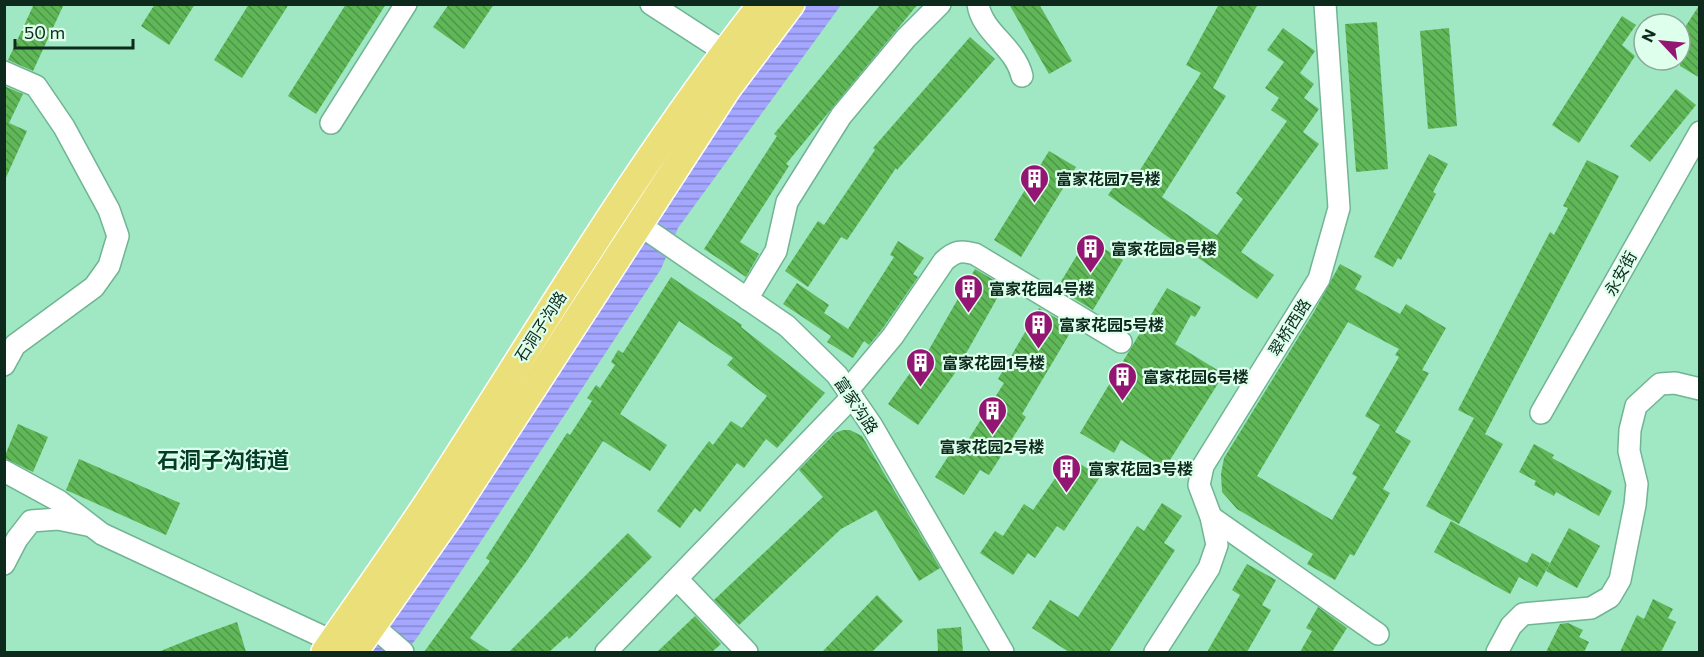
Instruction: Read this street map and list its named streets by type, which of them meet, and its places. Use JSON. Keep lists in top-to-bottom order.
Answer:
{
  "streets": {
    "main road": ["石洞子沟路"],
    "street": ["永安街", "翠桥西路", "富家沟路"]
  },
  "crossings": [
    ["石洞子沟路", "富家沟路"]
  ],
  "districts": ["石洞子沟街道"],
  "places": {
    "building": [
      "富家花园7号楼",
      "富家花园8号楼",
      "富家花园4号楼",
      "富家花园5号楼",
      "富家花园1号楼",
      "富家花园6号楼",
      "富家花园2号楼",
      "富家花园3号楼"
    ]
  },
  "scale_bar": "50 m",
  "north": "top left"
}
